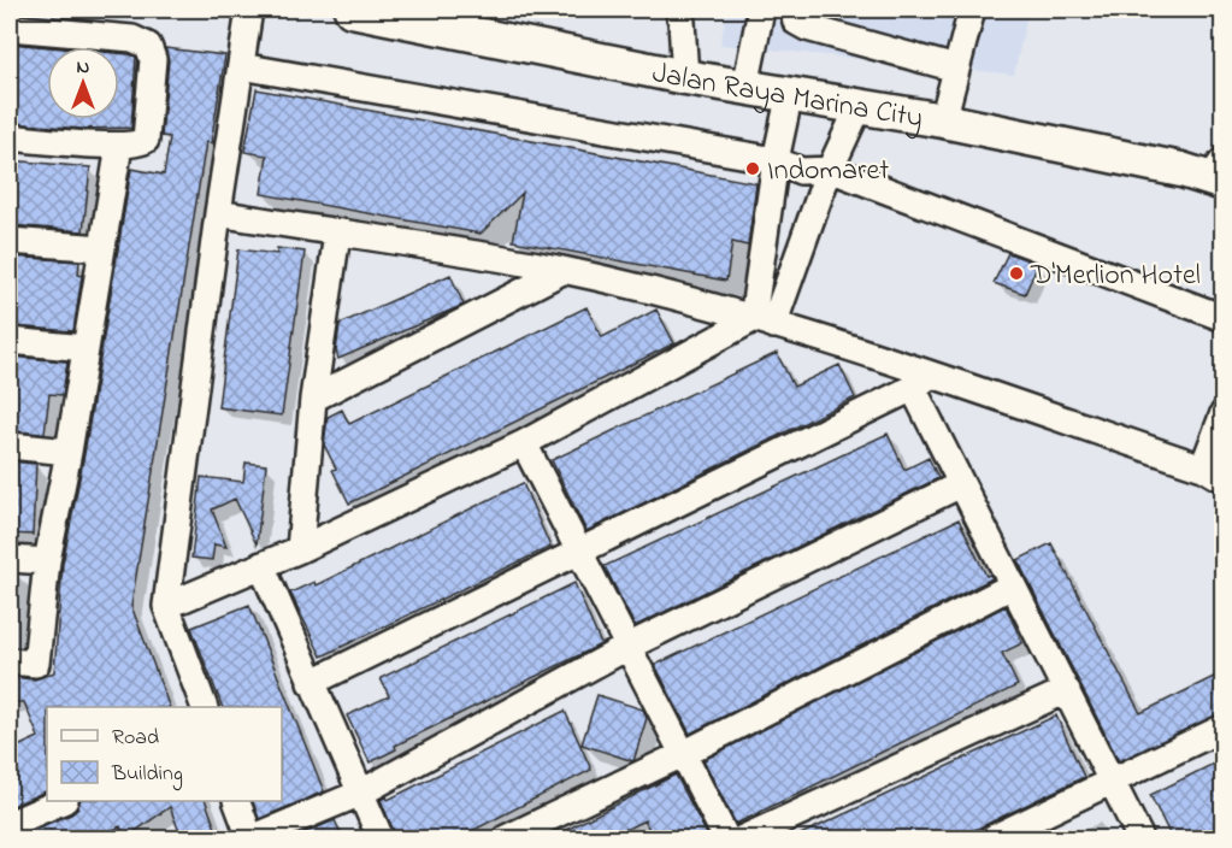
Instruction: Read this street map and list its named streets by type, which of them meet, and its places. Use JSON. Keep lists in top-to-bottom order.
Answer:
{
  "streets": {
    "main road": ["Jalan Raya Marina City"]
  },
  "places": ["Indomaret", "D'Merlion Hotel"],
  "legend": ["Road", "Building"],
  "north": "top"
}
